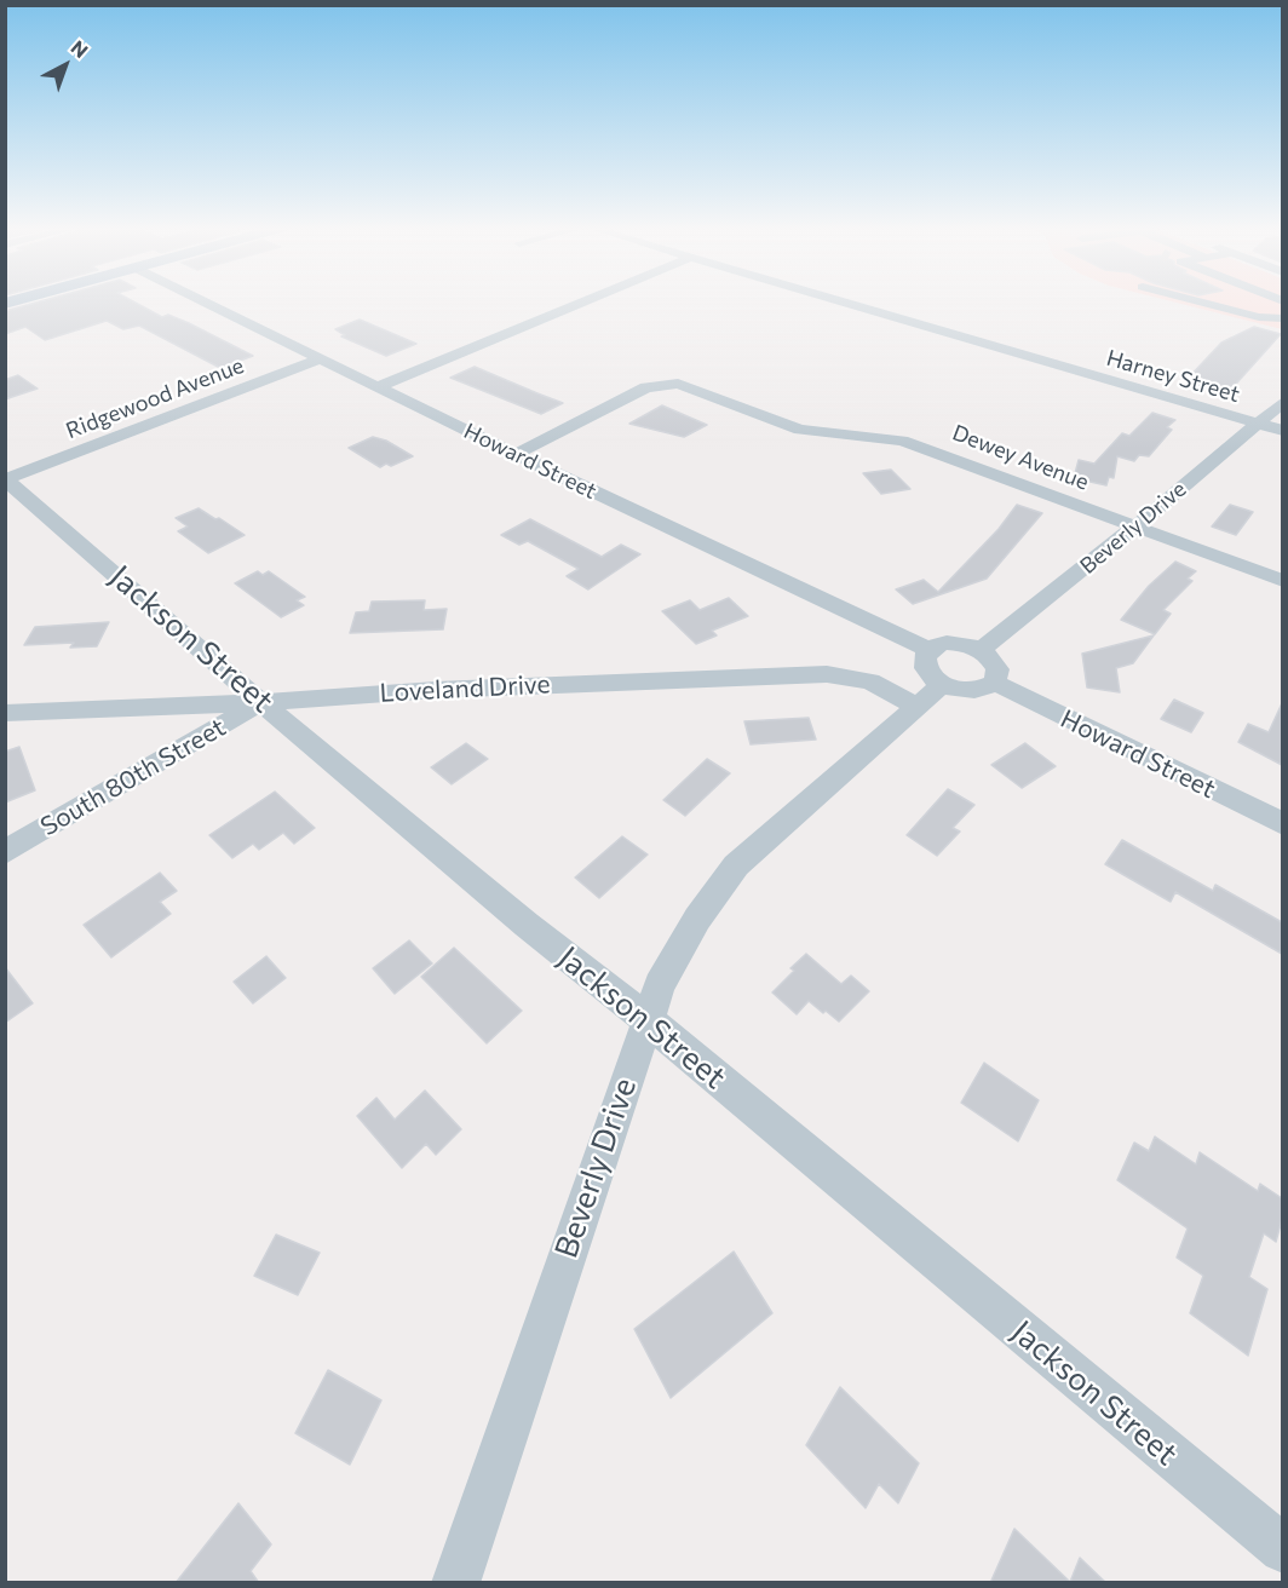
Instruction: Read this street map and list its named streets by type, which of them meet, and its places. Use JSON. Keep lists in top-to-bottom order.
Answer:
{
  "streets": {
    "street": [
      "Harney Street",
      "Ridgewood Avenue",
      "Dewey Avenue",
      "Howard Street",
      "Beverly Drive",
      "Jackson Street",
      "Loveland Drive",
      "South 80th Street"
    ]
  },
  "crossings": [
    ["Harney Street", "Beverly Drive"],
    ["Ridgewood Avenue", "Howard Street"],
    ["Ridgewood Avenue", "Jackson Street"],
    ["Dewey Avenue", "Howard Street"],
    ["Dewey Avenue", "Beverly Drive"],
    ["Howard Street", "Loveland Drive"],
    ["Beverly Drive", "Jackson Street"],
    ["Beverly Drive", "Loveland Drive"],
    ["Jackson Street", "Loveland Drive"],
    ["Jackson Street", "South 80th Street"],
    ["Loveland Drive", "South 80th Street"]
  ],
  "north": "top right"
}
